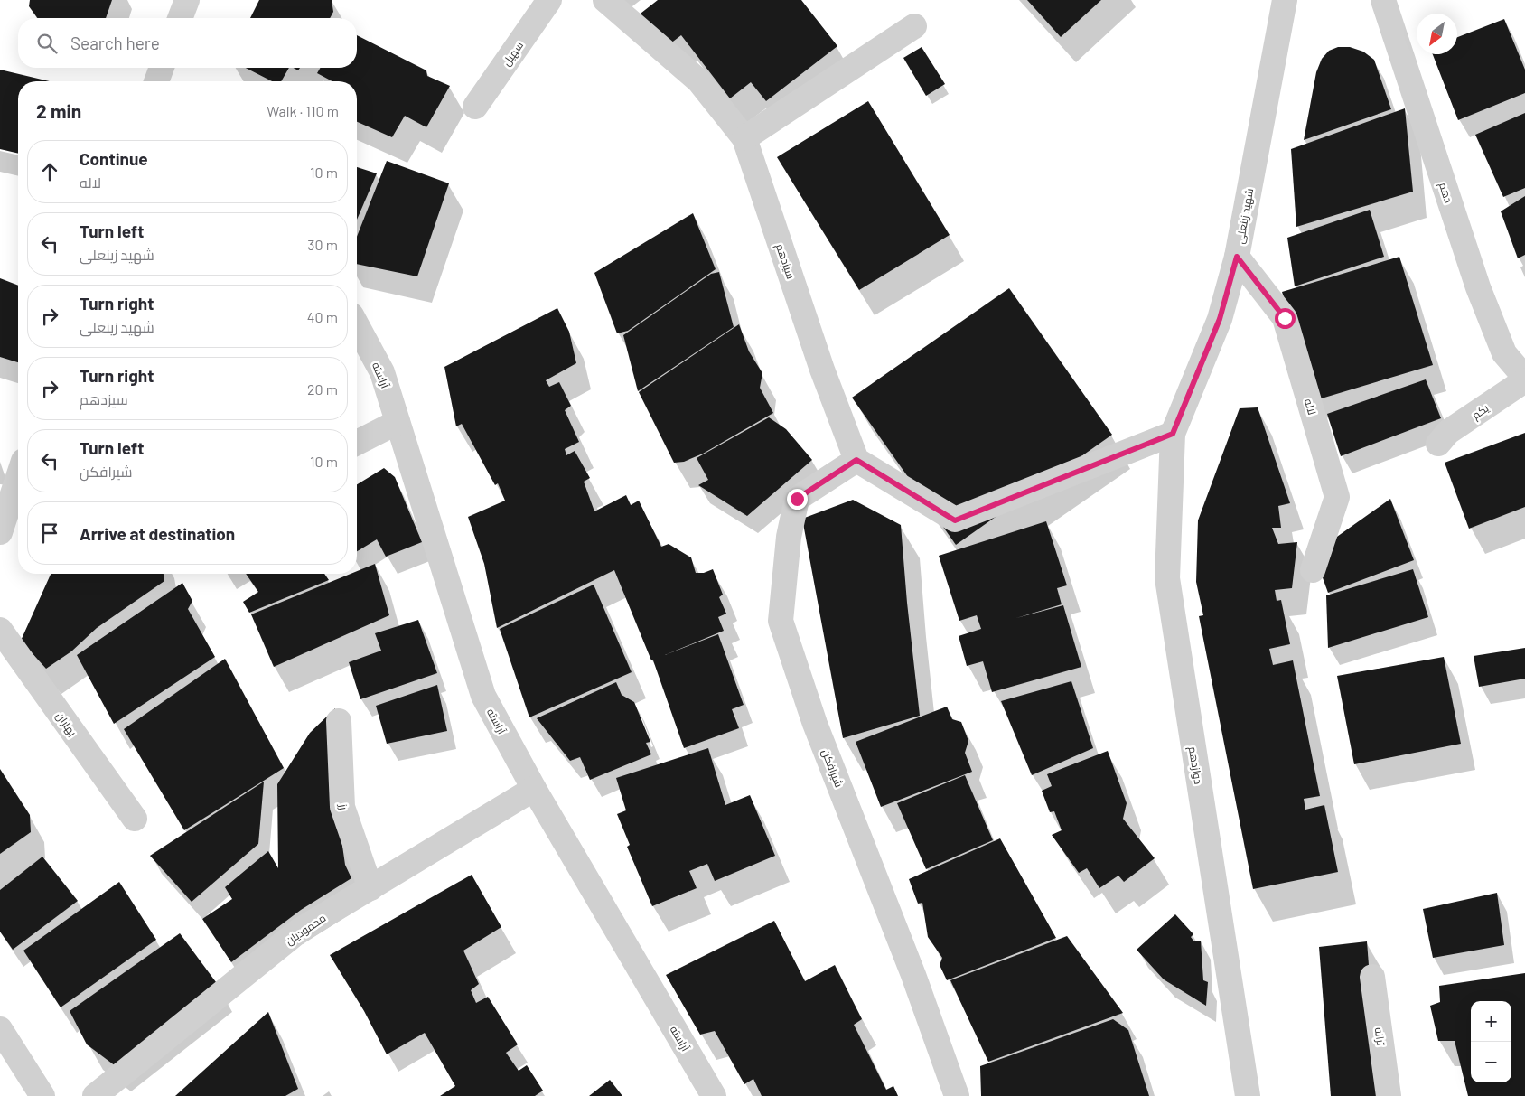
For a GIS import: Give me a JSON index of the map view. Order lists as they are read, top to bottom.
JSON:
{
  "streets": {
    "street": [
      "سهیل",
      "دهم",
      "شهید زینعلی",
      "سیزدهم",
      "آراسته",
      "لاله",
      "یکم",
      "بهاران",
      "دوازدهم",
      "شیرافکن",
      "رز",
      "محمودیان",
      "ترانه"
    ]
  },
  "crossings": [
    ["دهم", "یکم"],
    ["شهید زینعلی", "لاله"],
    ["شهید زینعلی", "دوازدهم"],
    ["سیزدهم", "شیرافکن"],
    ["آراسته", "محمودیان"],
    ["رز", "محمودیان"]
  ],
  "north": "bottom left",
  "page": {
    "search": "Search here",
    "heading": ["2 min", "Walk · 110 m"],
    "list": [
      ["Continue", "لاله", "10 m"],
      ["Turn left", "شهید زینعلی", "30 m"],
      ["Turn right", "شهید زینعلی", "40 m"],
      ["Turn right", "سیزدهم", "20 m"],
      ["Turn left", "شیرافکن", "10 m"],
      "Arrive at destination"
    ],
    "map_buttons": ["+", "−"]
  }
}
